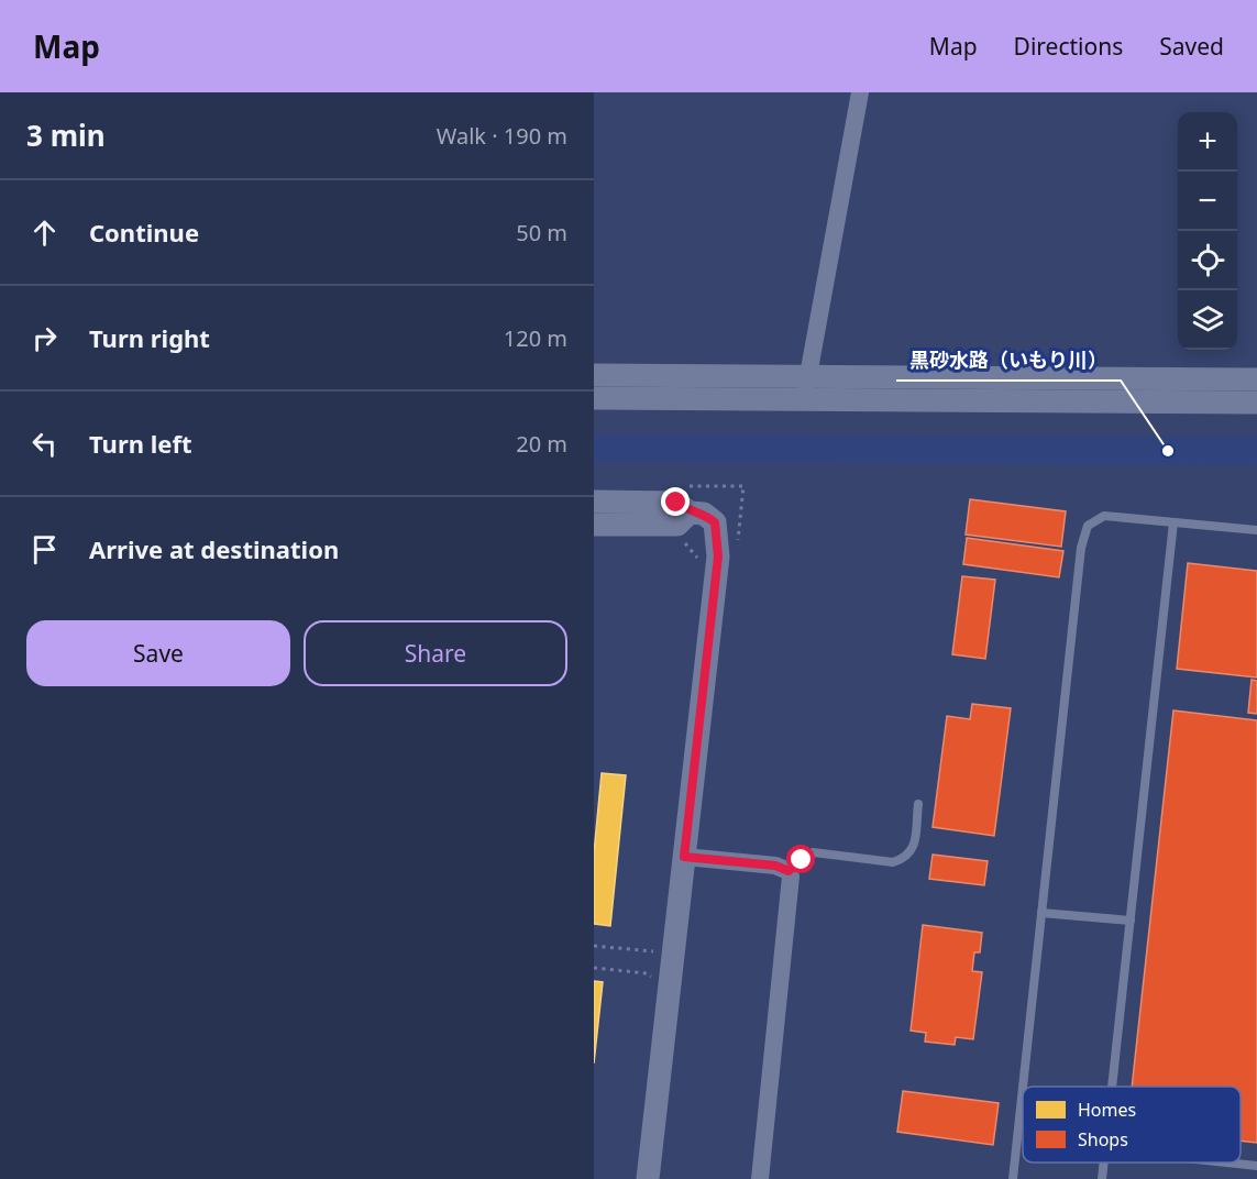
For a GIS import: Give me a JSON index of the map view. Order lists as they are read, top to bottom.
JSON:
{
  "places": ["黒砂水路（いもり川）"],
  "legend": ["Homes", "Shops"],
  "page": {
    "header": "Map",
    "nav": ["Map", "Directions", "Saved"],
    "heading": ["3 min", "Walk · 190 m"],
    "map_buttons": ["+", "−"],
    "list": [
      ["Continue", "50 m"],
      ["Turn right", "120 m"],
      ["Turn left", "20 m"],
      "Arrive at destination"
    ],
    "buttons": ["Save", "Share"]
  }
}
